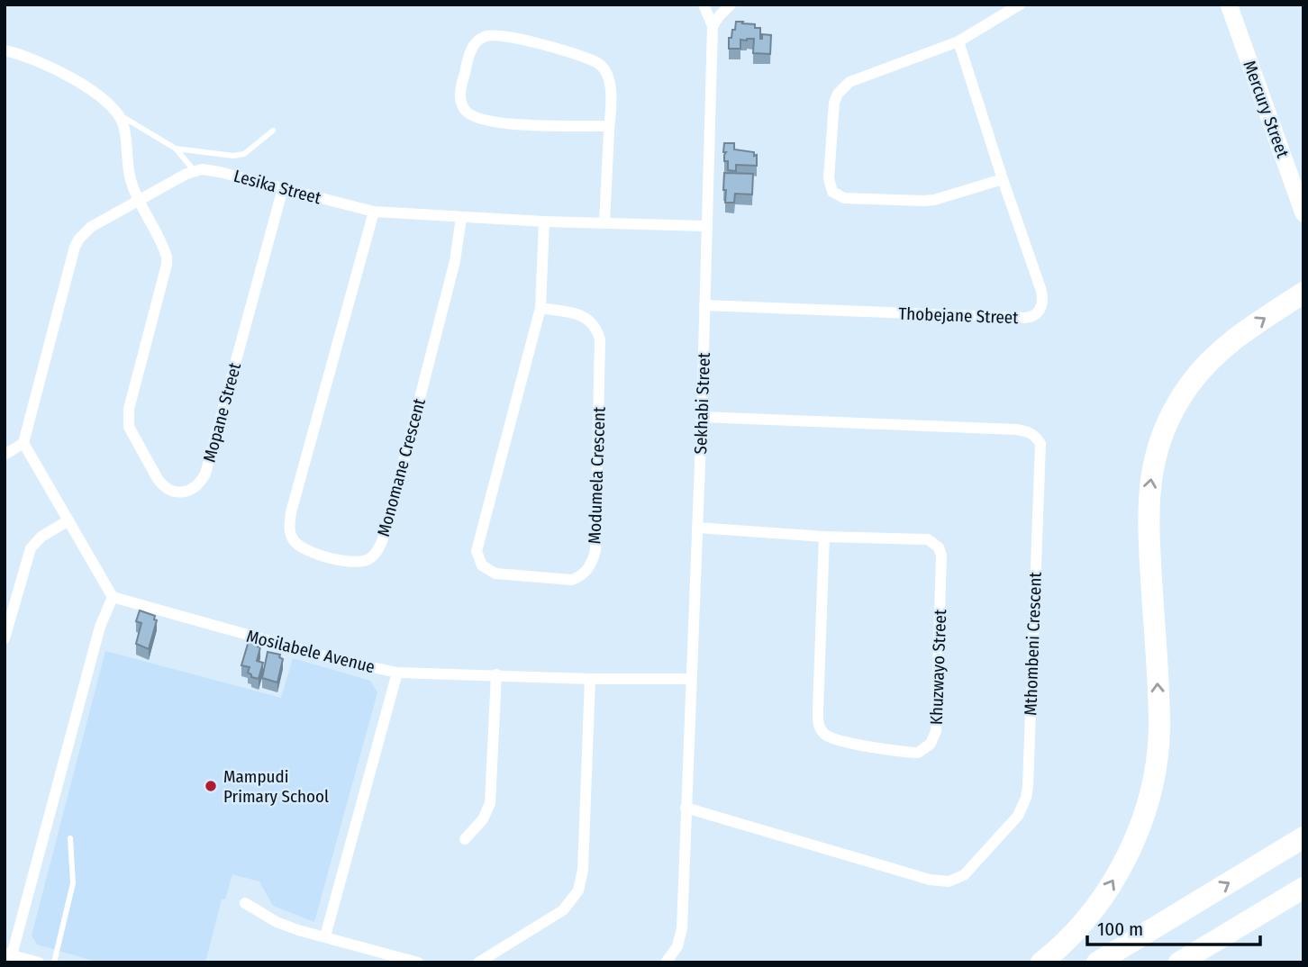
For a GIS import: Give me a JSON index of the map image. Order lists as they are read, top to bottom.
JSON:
{
  "streets": {
    "main road": ["Mercury Street"],
    "street": [
      "Lesika Street",
      "Thobejane Street",
      "Sekhabi Street",
      "Mopane Street",
      "Monomane Crescent",
      "Modumela Crescent",
      "Mthombeni Crescent",
      "Mosilabele Avenue",
      "Khuzwayo Street"
    ]
  },
  "crossings": [
    ["Lesika Street", "Sekhabi Street"],
    ["Lesika Street", "Mopane Street"],
    ["Lesika Street", "Monomane Crescent"],
    ["Lesika Street", "Modumela Crescent"],
    ["Thobejane Street", "Sekhabi Street"],
    ["Sekhabi Street", "Mthombeni Crescent"],
    ["Sekhabi Street", "Mosilabele Avenue"],
    ["Sekhabi Street", "Khuzwayo Street"]
  ],
  "places": ["Mampudi Primary School"],
  "scale_bar": "100 m"
}
